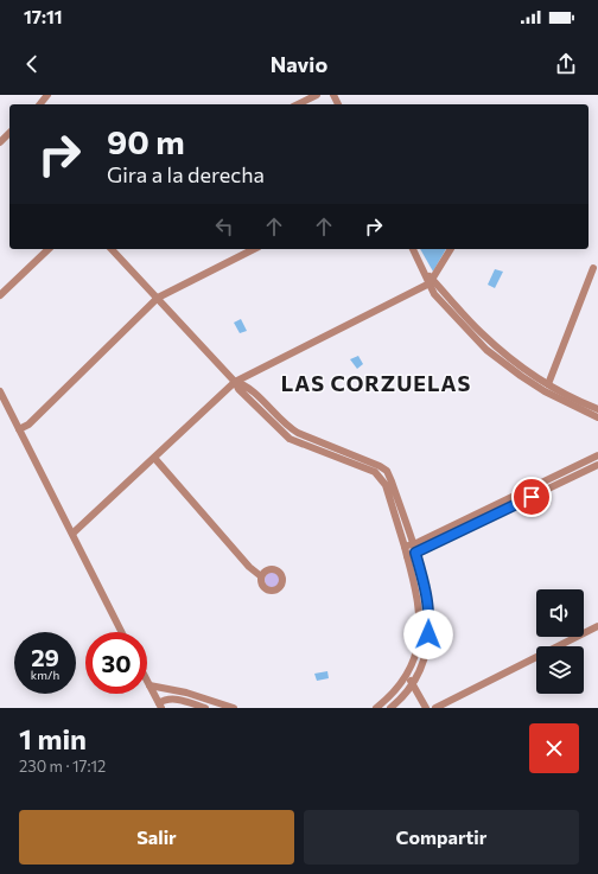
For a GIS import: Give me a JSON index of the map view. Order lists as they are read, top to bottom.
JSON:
{
  "districts": ["LAS CORZUELAS"],
  "page": {
    "status": "17:11",
    "header": "Navio",
    "turn": ["90 m", "Gira a la derecha"],
    "speed": "29 km/h",
    "limit": "30",
    "heading": ["1 min", "230 m · 17:12"],
    "buttons": ["Salir", "Compartir"]
  }
}
